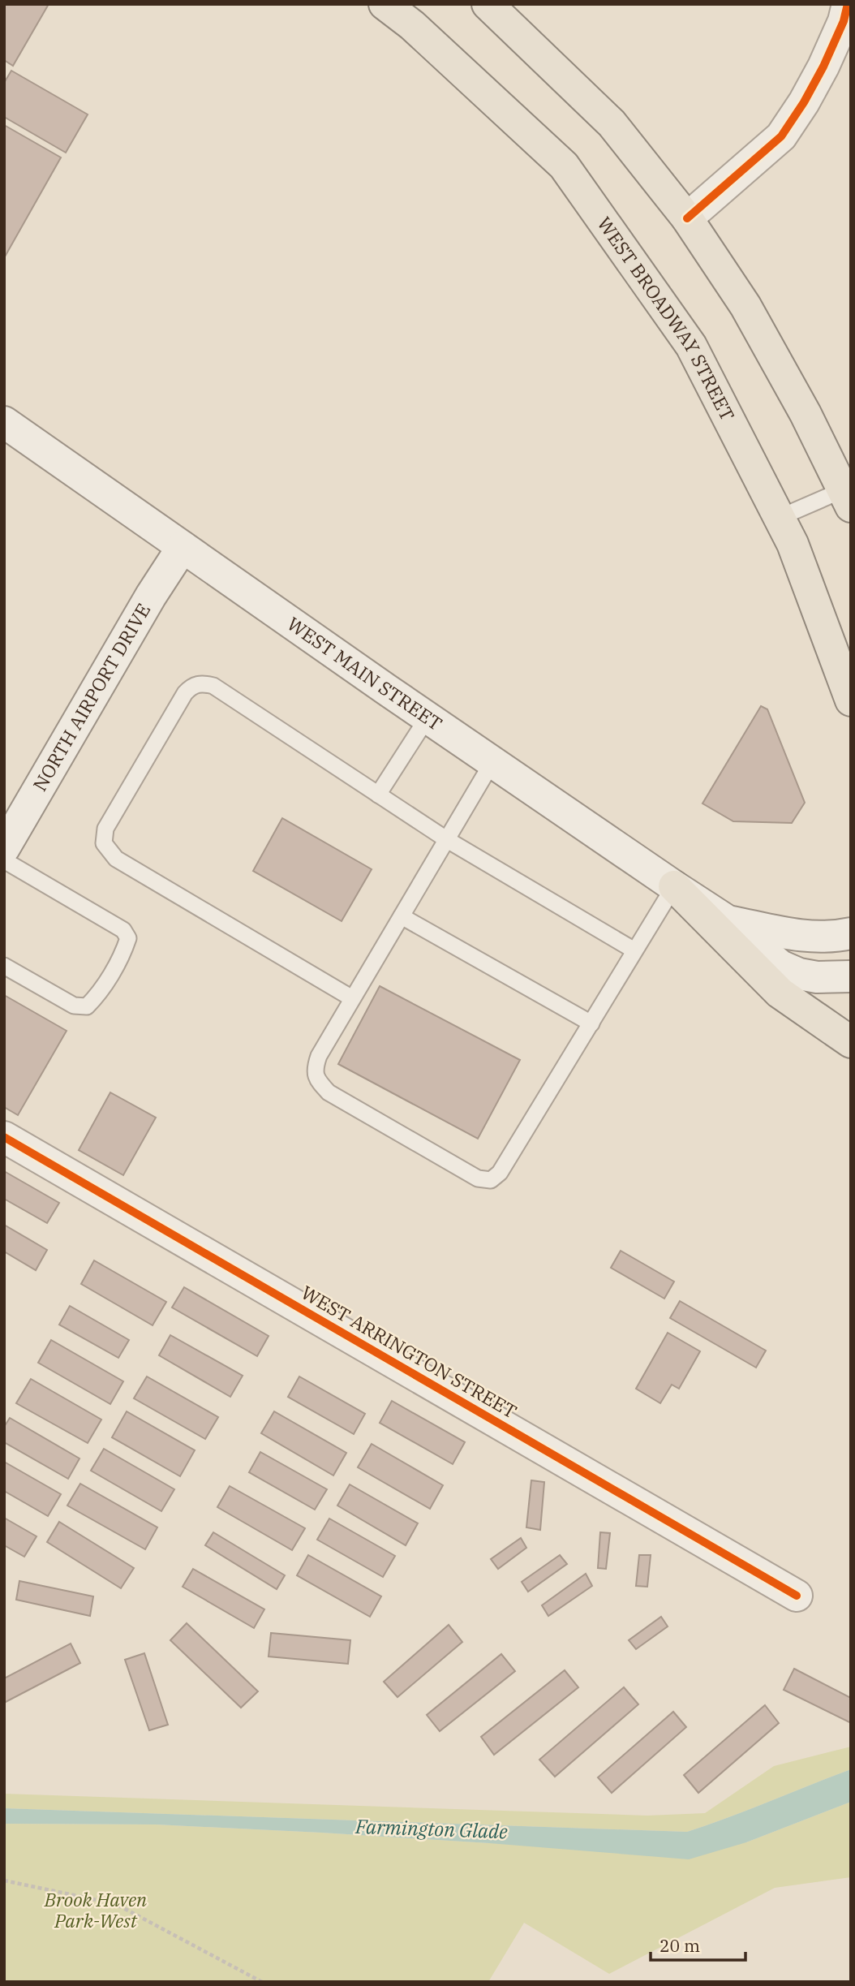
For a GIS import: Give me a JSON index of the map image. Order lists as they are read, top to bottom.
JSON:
{
  "streets": {
    "main road": [
      "WEST BROADWAY STREET",
      "WEST MAIN STREET",
      "NORTH AIRPORT DRIVE",
      "WEST ARRINGTON STREET"
    ]
  },
  "crossings": [
    ["WEST MAIN STREET", "NORTH AIRPORT DRIVE"]
  ],
  "water": ["Farmington Glade"],
  "parks": ["Brook Haven Park-West"],
  "scale_bar": "20 m"
}
